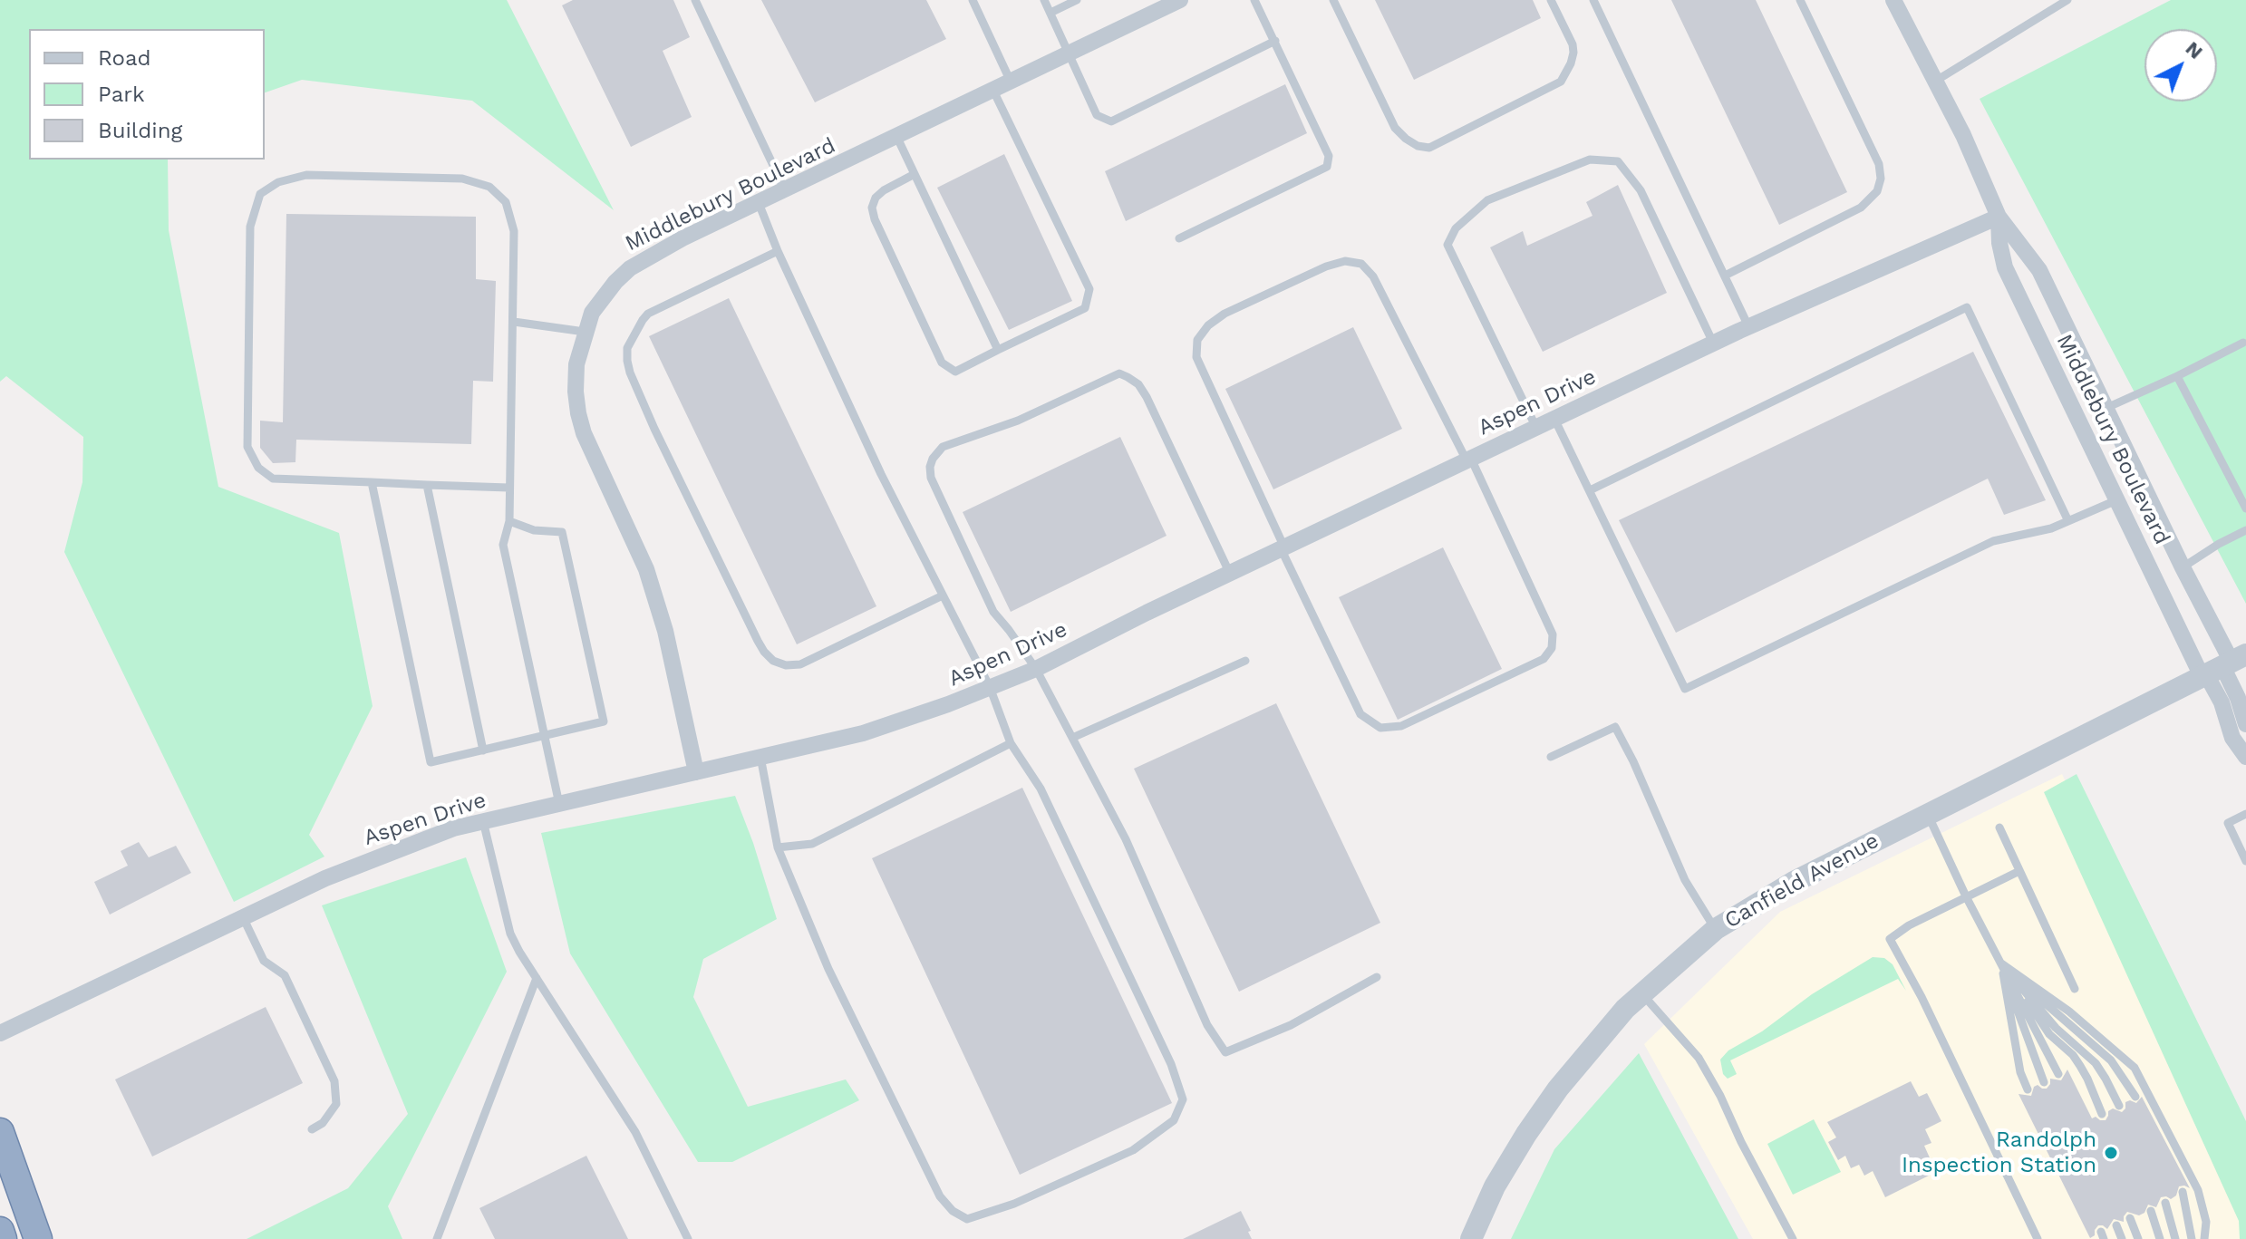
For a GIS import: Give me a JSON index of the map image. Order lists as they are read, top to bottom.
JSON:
{
  "streets": {
    "street": ["Middlebury Boulevard", "Aspen Drive", "Canfield Avenue"]
  },
  "crossings": [
    ["Middlebury Boulevard", "Aspen Drive"],
    ["Middlebury Boulevard", "Canfield Avenue"]
  ],
  "places": ["Randolph Inspection Station"],
  "legend": ["Road", "Park", "Building"],
  "north": "top right"
}
